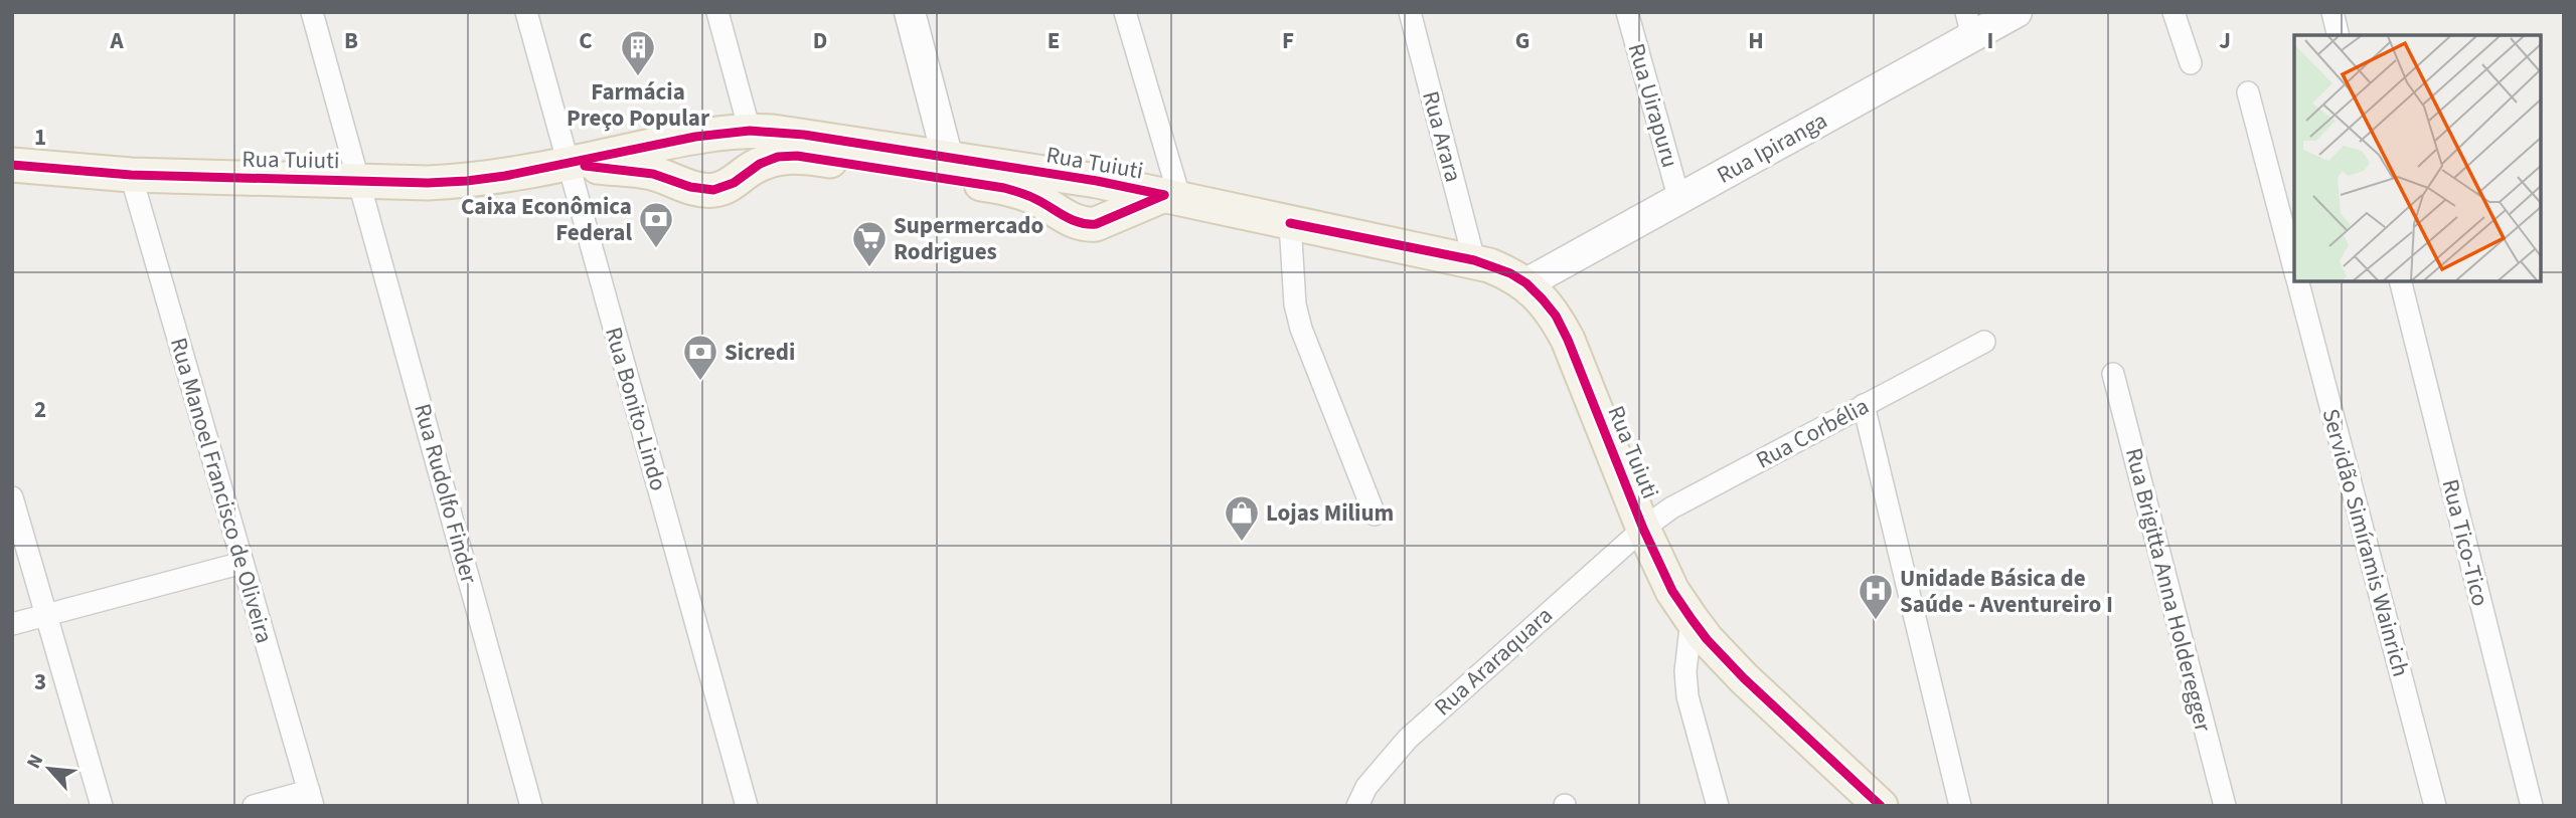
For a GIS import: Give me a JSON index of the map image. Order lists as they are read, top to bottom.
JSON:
{
  "streets": {
    "main road": ["Rua Tuiuti"],
    "street": [
      "Rua Uirapuru",
      "Rua Arara",
      "Rua Ipiranga",
      "Rua Bonito-Lindo",
      "Rua Corbélia",
      "Rua Manoel Francisco de Oliveira",
      "Rua Rudolfo Finder",
      "Servidão Simíramis Wainrich",
      "Rua Tico-Tico",
      "Rua Brigitta Anna Holderegger",
      "Rua Araraquara"
    ]
  },
  "crossings": [
    ["Rua Uirapuru", "Rua Ipiranga"],
    ["Rua Arara", "Rua Tuiuti"],
    ["Rua Ipiranga", "Rua Tuiuti"],
    ["Rua Tuiuti", "Rua Bonito-Lindo"],
    ["Rua Tuiuti", "Rua Corbélia"],
    ["Rua Tuiuti", "Rua Manoel Francisco de Oliveira"],
    ["Rua Tuiuti", "Rua Rudolfo Finder"],
    ["Rua Tuiuti", "Rua Araraquara"],
    ["Rua Corbélia", "Rua Araraquara"]
  ],
  "places": {
    "building": ["Farmácia Preço Popular"],
    "bank": ["Caixa Econômica Federal", "Sicredi"],
    "supermarket": ["Supermercado Rodrigues"],
    "shop": ["Lojas Milium"],
    "hospital": ["Unidade Básica de Saúde - Aventureiro I"]
  },
  "north": "top left",
  "grid": {
    "columns": [
      "A",
      "B",
      "C",
      "D",
      "E",
      "F",
      "G",
      "H",
      "I",
      "J"
    ],
    "rows": ["1", "2", "3"]
  }
}
